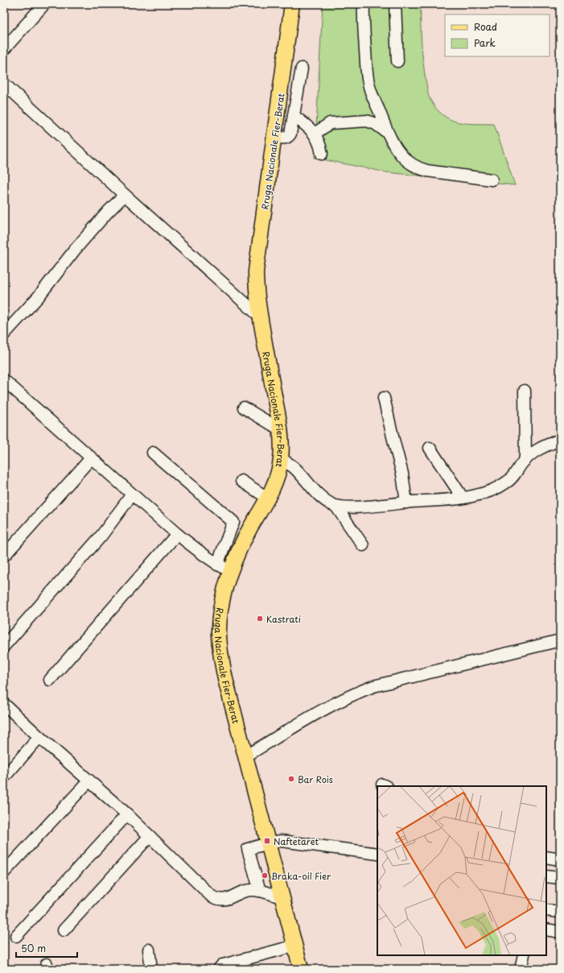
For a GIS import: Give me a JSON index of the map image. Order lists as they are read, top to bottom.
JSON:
{
  "streets": {
    "main road": ["Rruga Nacionale Fier-Berat"]
  },
  "places": {
    "other": ["Kastrati", "Bar Rois", "Braka-oil Fier"],
    "transit": ["Naftëtarët"]
  },
  "legend": ["Road", "Park"],
  "scale_bar": "50 m"
}
